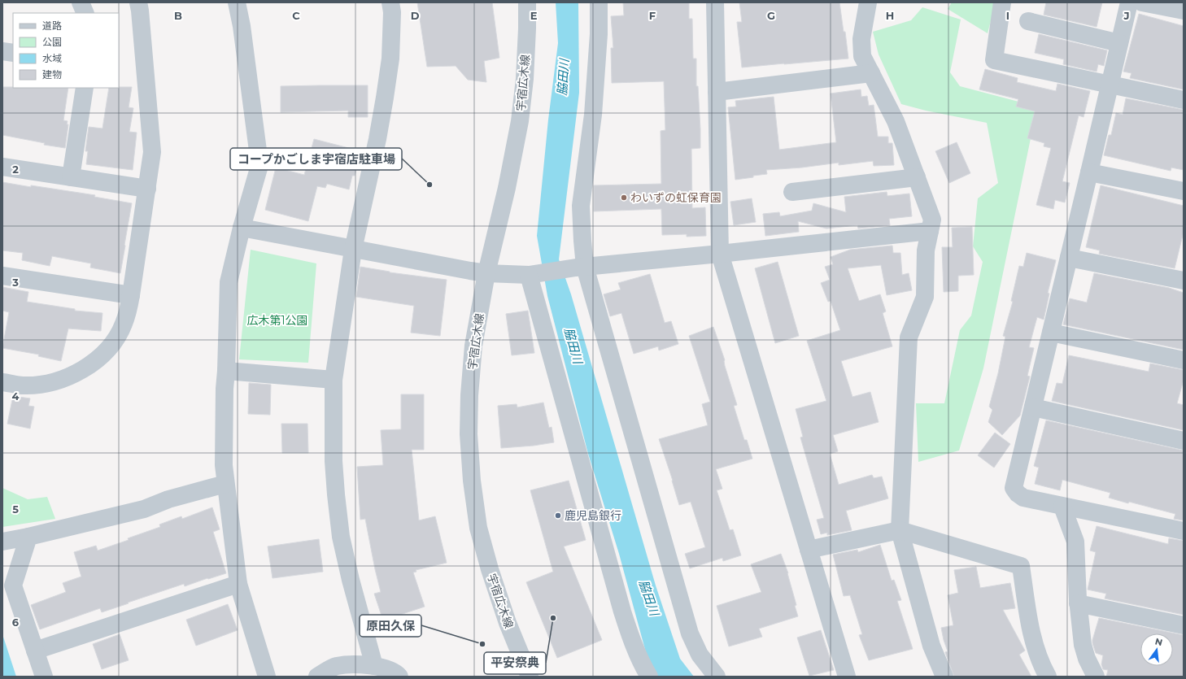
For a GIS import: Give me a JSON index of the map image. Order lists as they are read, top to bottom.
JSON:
{
  "streets": {
    "street": ["宇宿広木線"]
  },
  "water": ["脇田川"],
  "parks": ["広木第1公園"],
  "places": [
    "コープかごしま宇宿店駐車場",
    "わいずの虹保育園",
    "鹿児島銀行",
    "平安祭典",
    "原田久保"
  ],
  "legend": [
    "道路",
    "公園",
    "水域",
    "建物"
  ],
  "north": "top",
  "grid": {
    "columns": [
      "B",
      "C",
      "D",
      "E",
      "F",
      "G",
      "H",
      "I",
      "J"
    ],
    "rows": [
      "2",
      "3",
      "4",
      "5",
      "6"
    ]
  }
}
